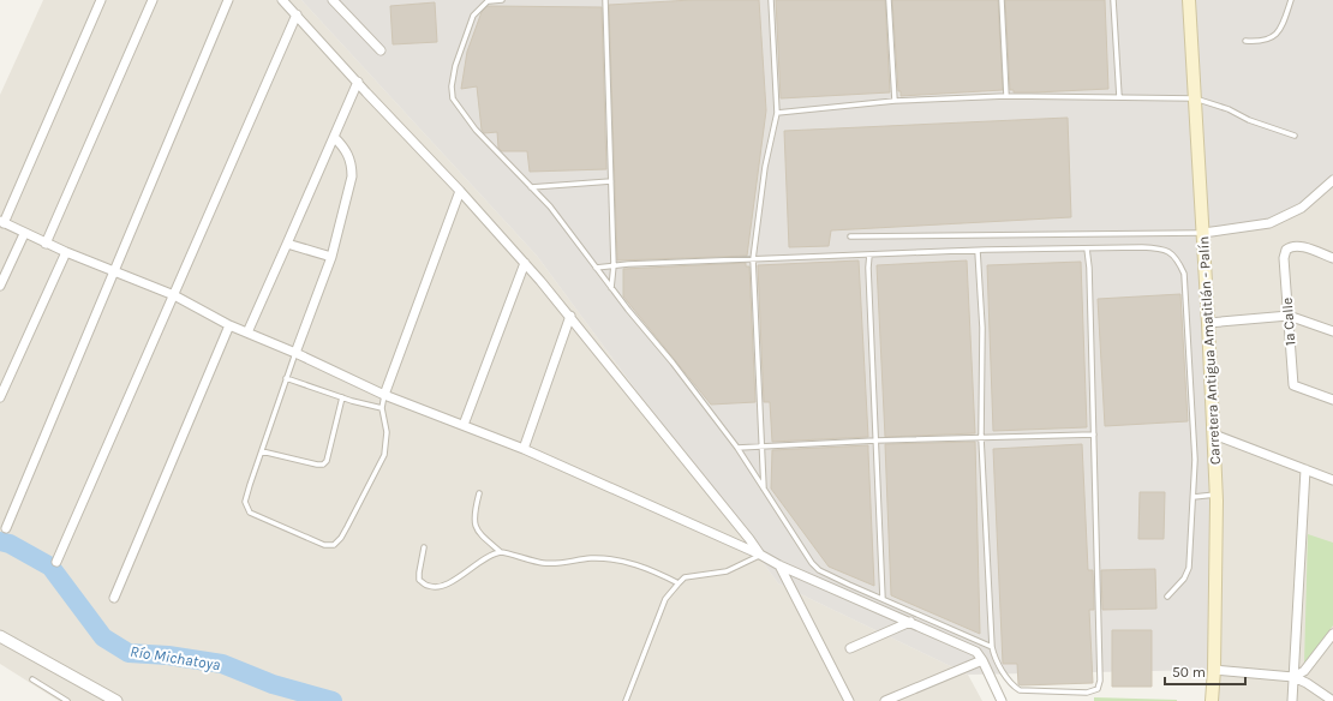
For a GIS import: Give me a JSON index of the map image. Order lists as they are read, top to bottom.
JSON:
{
  "streets": {
    "main road": ["Carretera Antigua Amatitlán - Palín"],
    "street": ["1a Calle"]
  },
  "water": ["Río Michatoya"],
  "scale_bar": "50 m"
}
